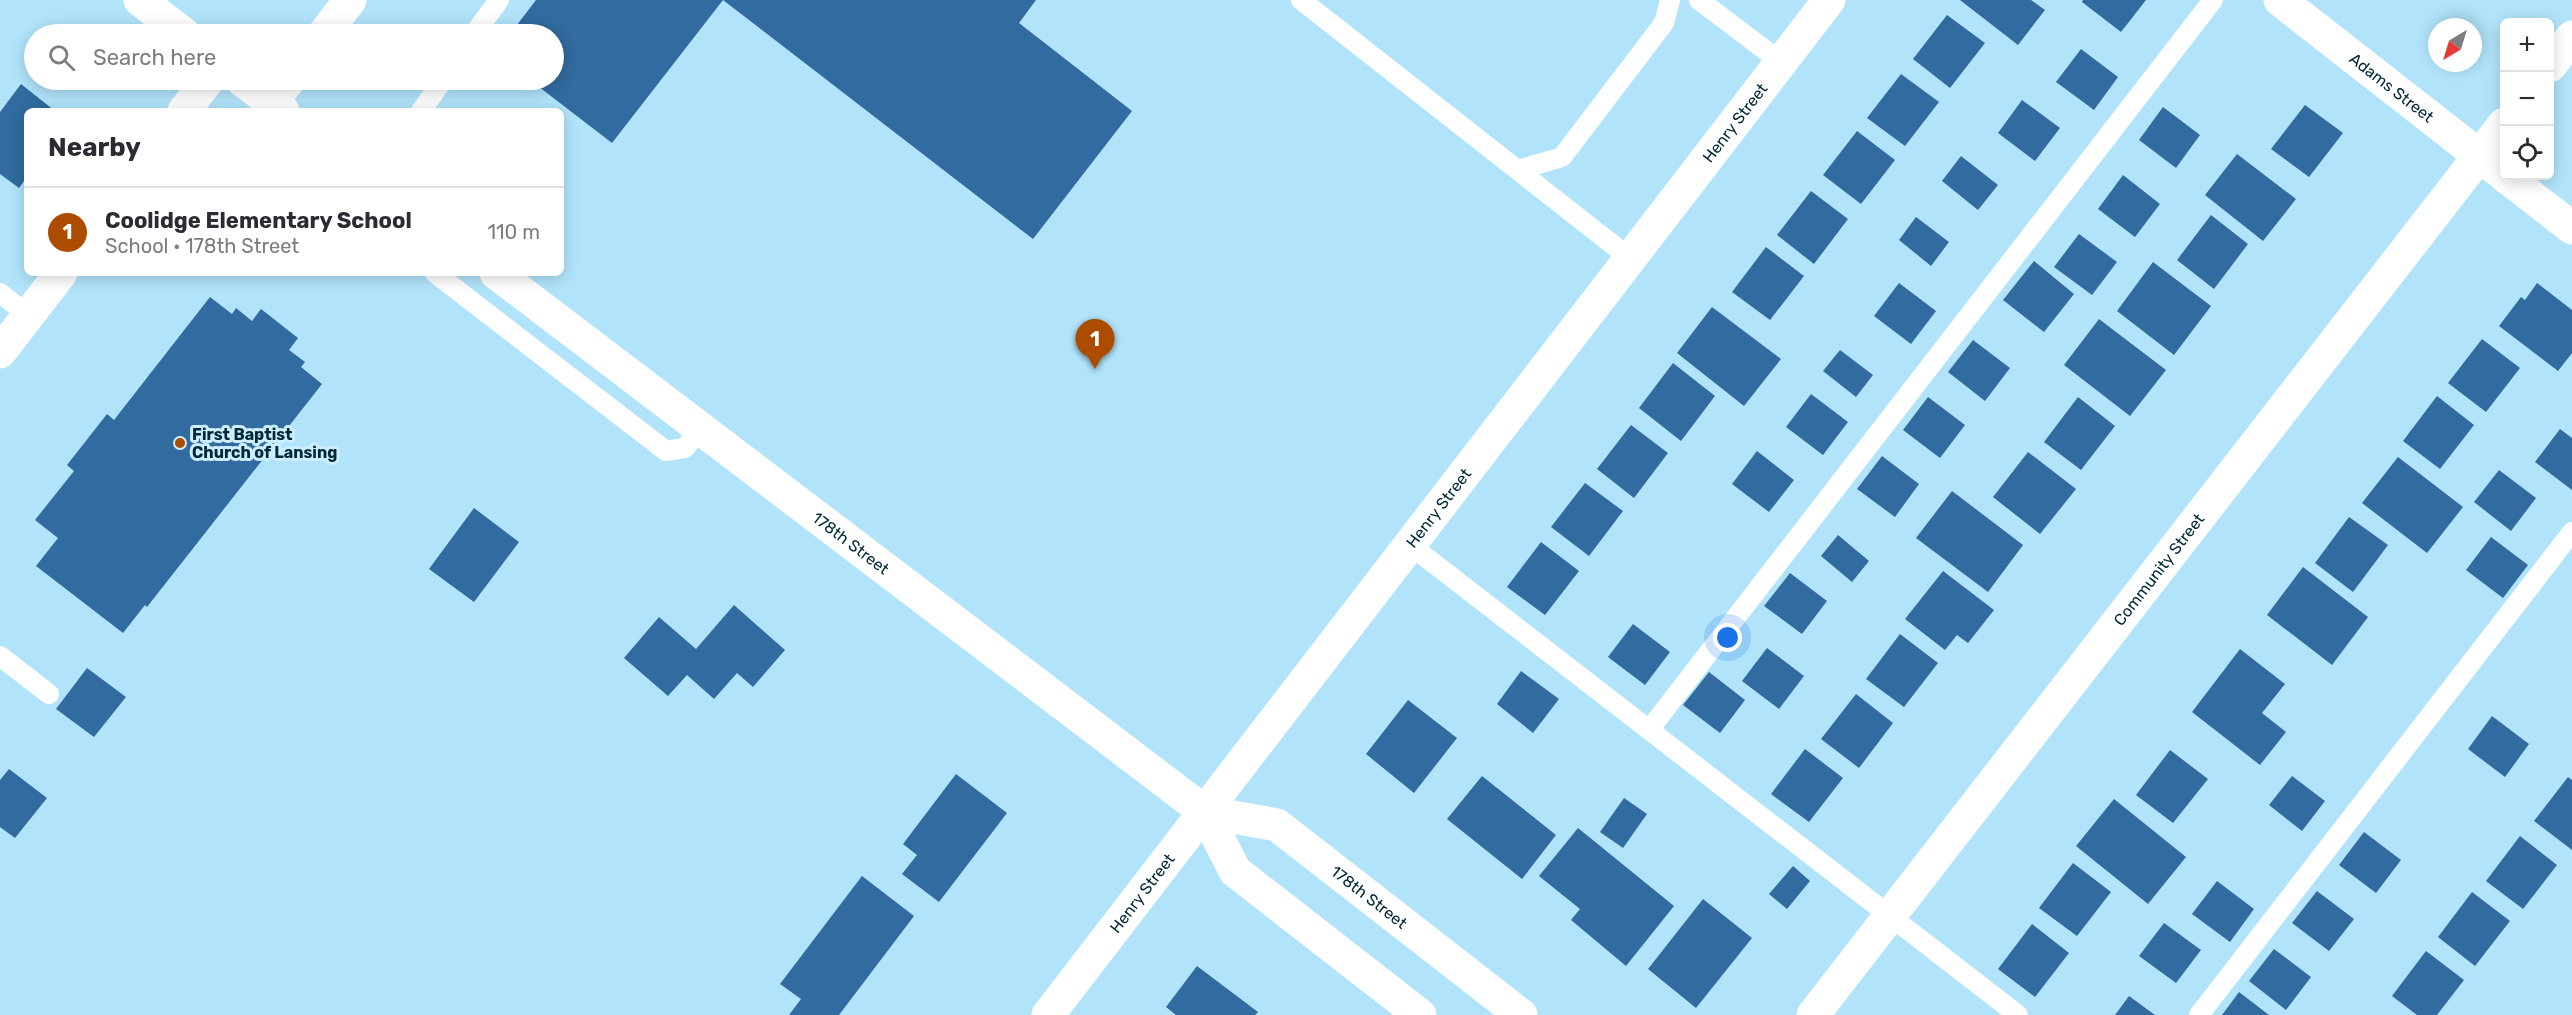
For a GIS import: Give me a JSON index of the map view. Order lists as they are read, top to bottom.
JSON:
{
  "streets": {
    "street": [
      "Adams Street",
      "Henry Street",
      "178th Street",
      "Community Street"
    ]
  },
  "crossings": [
    ["Adams Street", "Community Street"],
    ["Henry Street", "178th Street"]
  ],
  "places": ["First Baptist Church of Lansing"],
  "north": "bottom left",
  "page": {
    "map_buttons": ["+", "−"],
    "search": "Search here",
    "heading": "Nearby",
    "list": [
      {
        "mark": "1",
        "name": "Coolidge Elementary School",
        "note": "School · 178th Street",
        "value": "110 m"
      }
    ],
    "pins": "1"
  }
}
